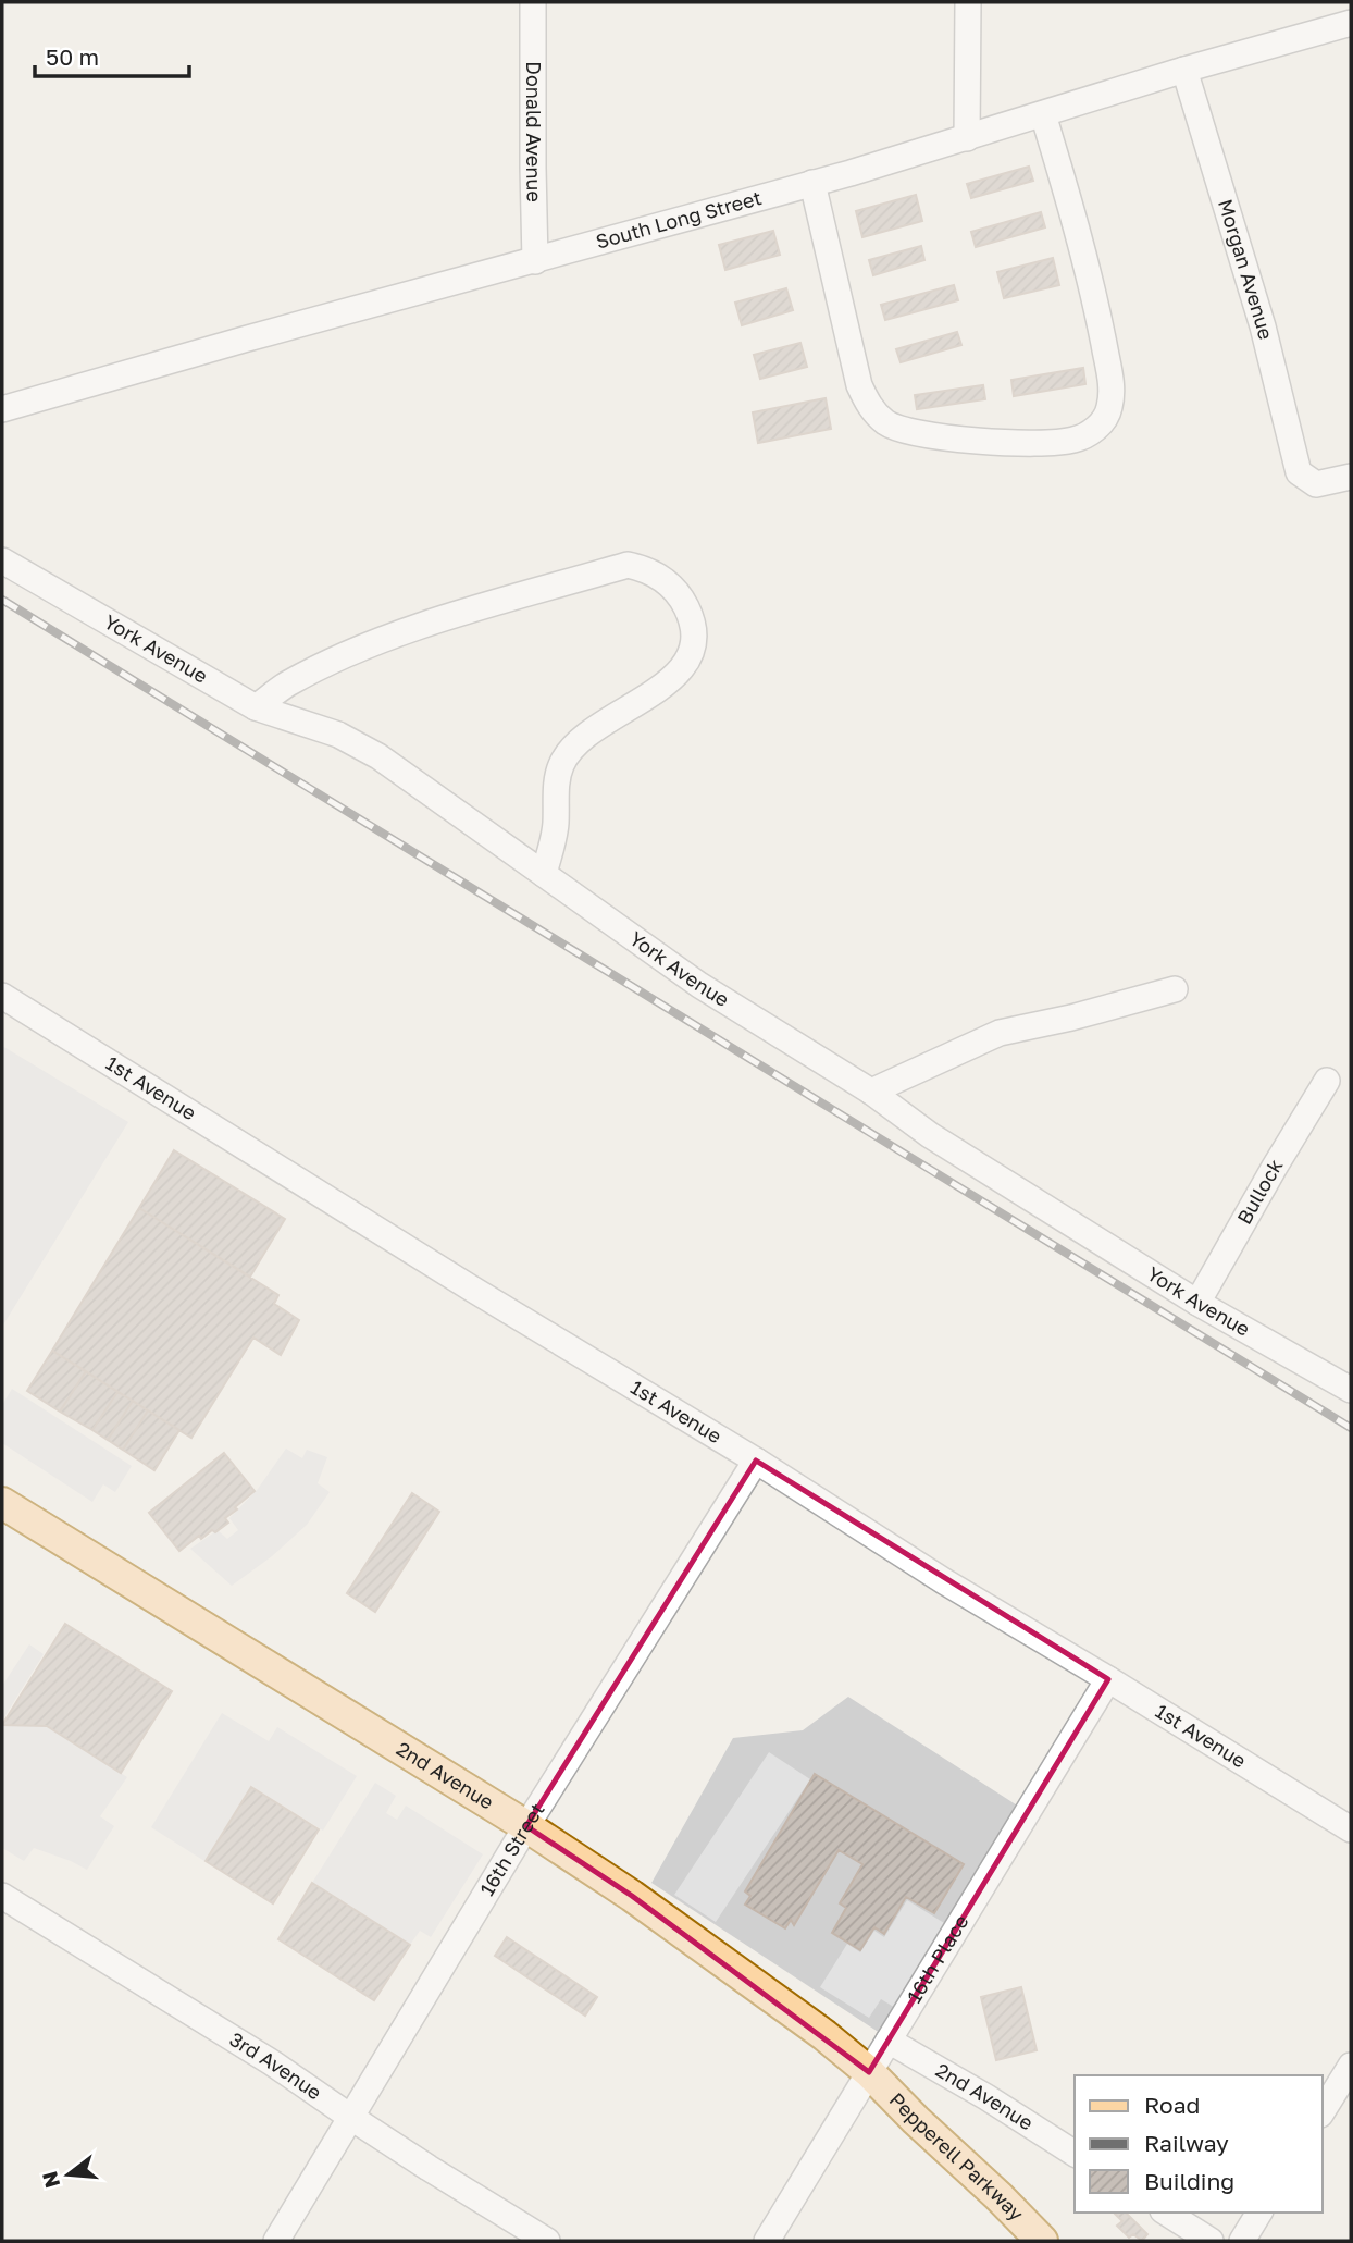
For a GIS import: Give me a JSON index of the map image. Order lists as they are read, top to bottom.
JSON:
{
  "streets": {
    "main road": ["2nd Avenue", "Pepperell Parkway"],
    "street": [
      "Donald Avenue",
      "South Long Street",
      "Morgan Avenue",
      "York Avenue",
      "1st Avenue",
      "Bullock",
      "16th Street",
      "16th Place",
      "3rd Avenue"
    ]
  },
  "crossings": [
    ["Donald Avenue", "South Long Street"],
    ["South Long Street", "Morgan Avenue"],
    ["York Avenue", "Bullock"],
    ["1st Avenue", "16th Street"],
    ["1st Avenue", "16th Place"],
    ["2nd Avenue", "16th Street"],
    ["2nd Avenue", "16th Place"],
    ["2nd Avenue", "Pepperell Parkway"],
    ["16th Street", "3rd Avenue"],
    ["16th Place", "Pepperell Parkway"]
  ],
  "legend": ["Road", "Railway", "Building"],
  "scale_bar": "50 m",
  "north": "left"
}
